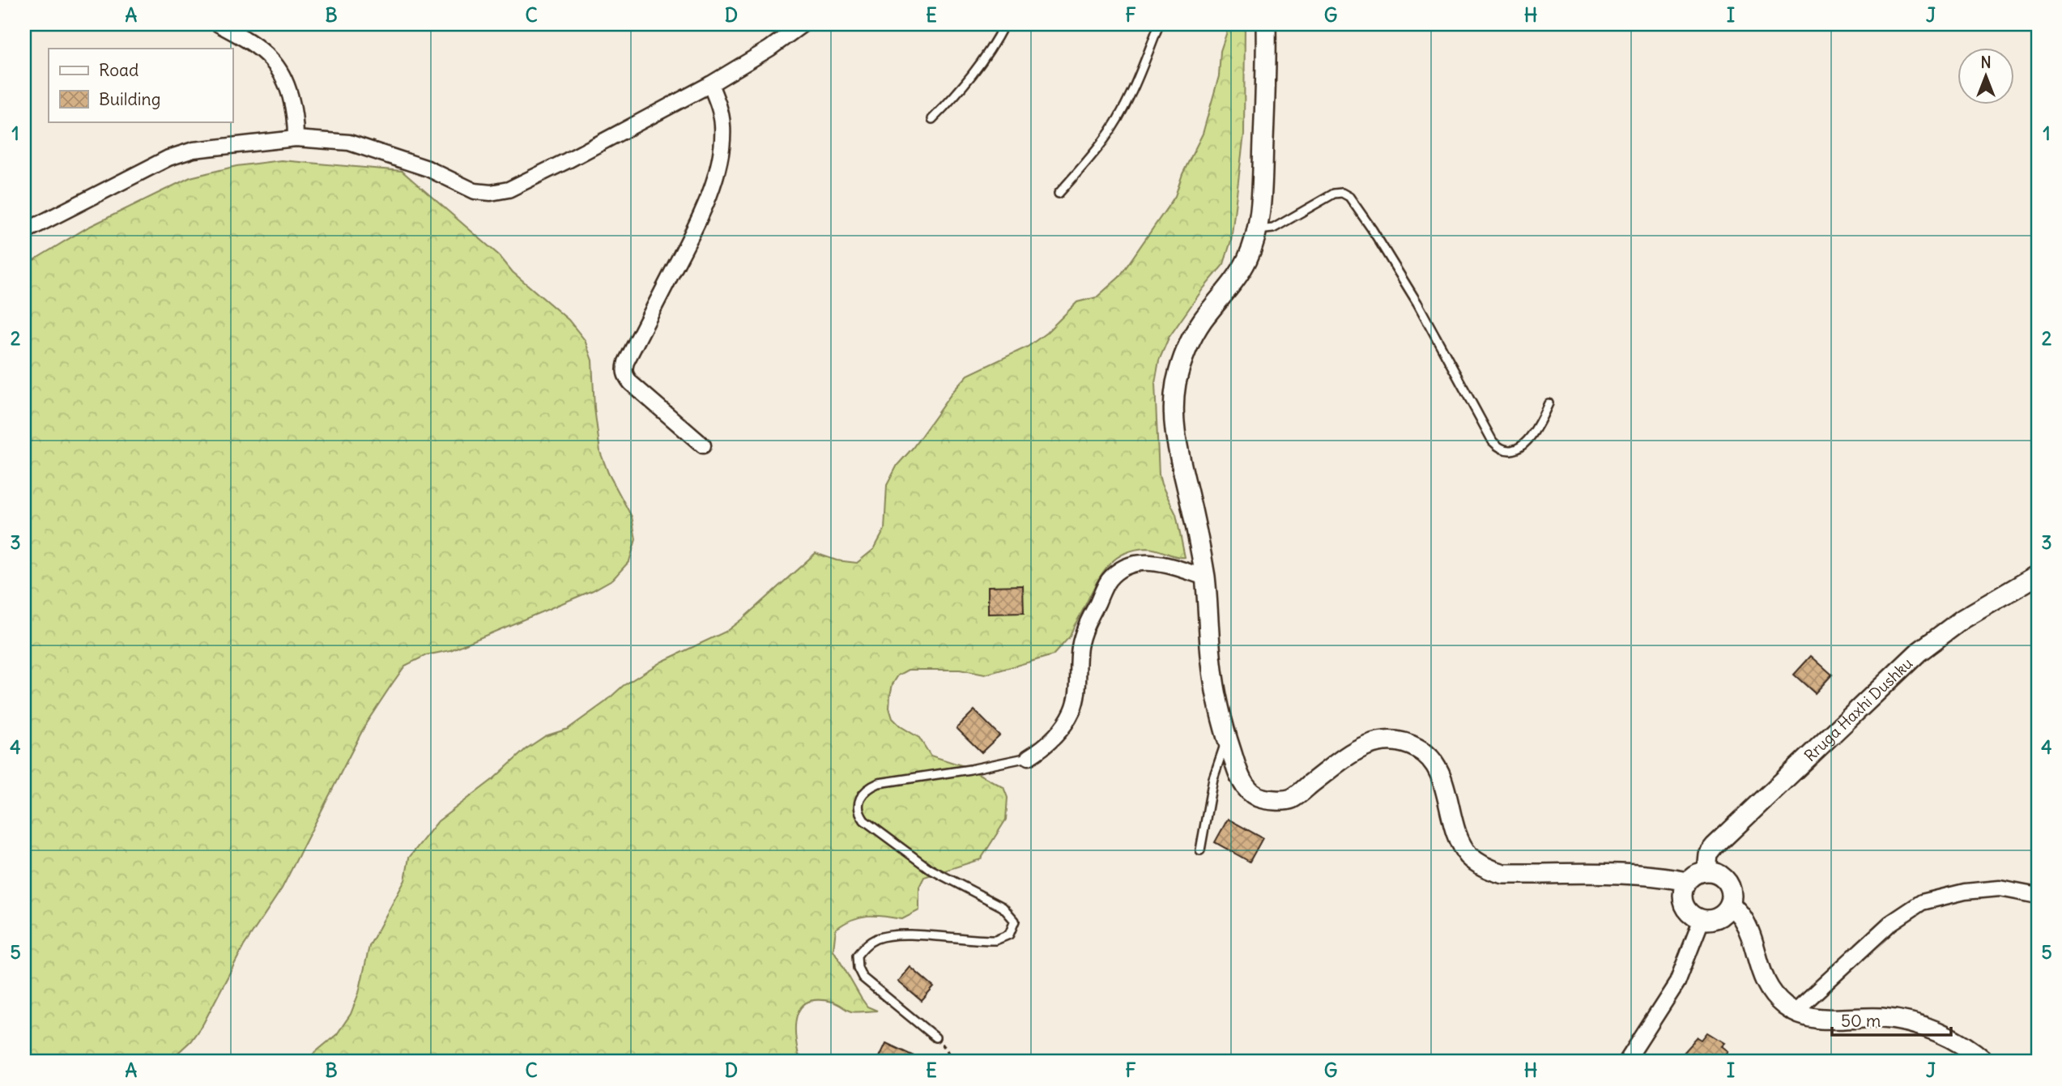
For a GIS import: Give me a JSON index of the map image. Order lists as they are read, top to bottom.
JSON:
{
  "streets": {
    "street": ["Rruga Haxhi Dushku"]
  },
  "legend": ["Road", "Building"],
  "scale_bar": "50 m",
  "north": "top",
  "grid": {
    "columns": [
      "A",
      "B",
      "C",
      "D",
      "E",
      "F",
      "G",
      "H",
      "I",
      "J"
    ],
    "rows": [
      "1",
      "2",
      "3",
      "4",
      "5"
    ]
  }
}
